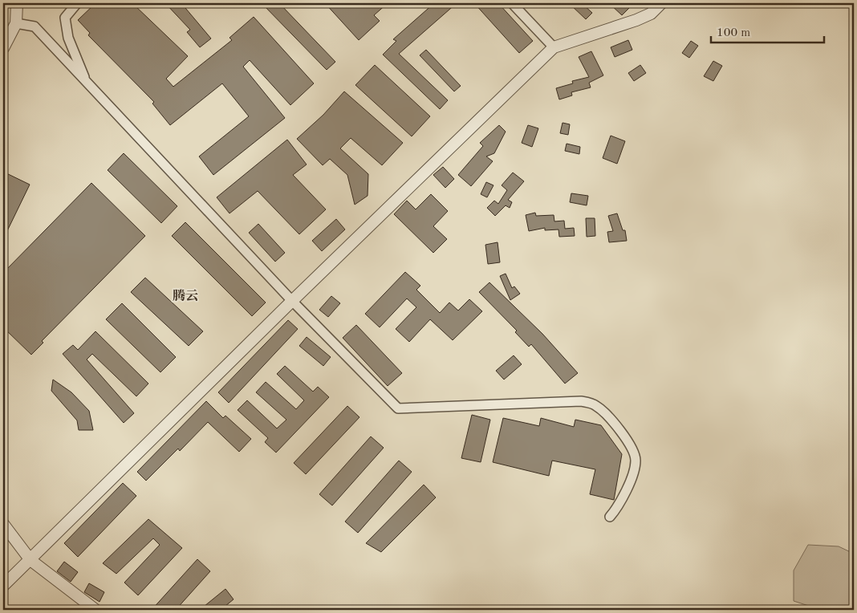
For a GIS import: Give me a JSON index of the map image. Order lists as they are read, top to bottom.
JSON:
{
  "districts": ["腾云"],
  "scale_bar": "100 m"
}
